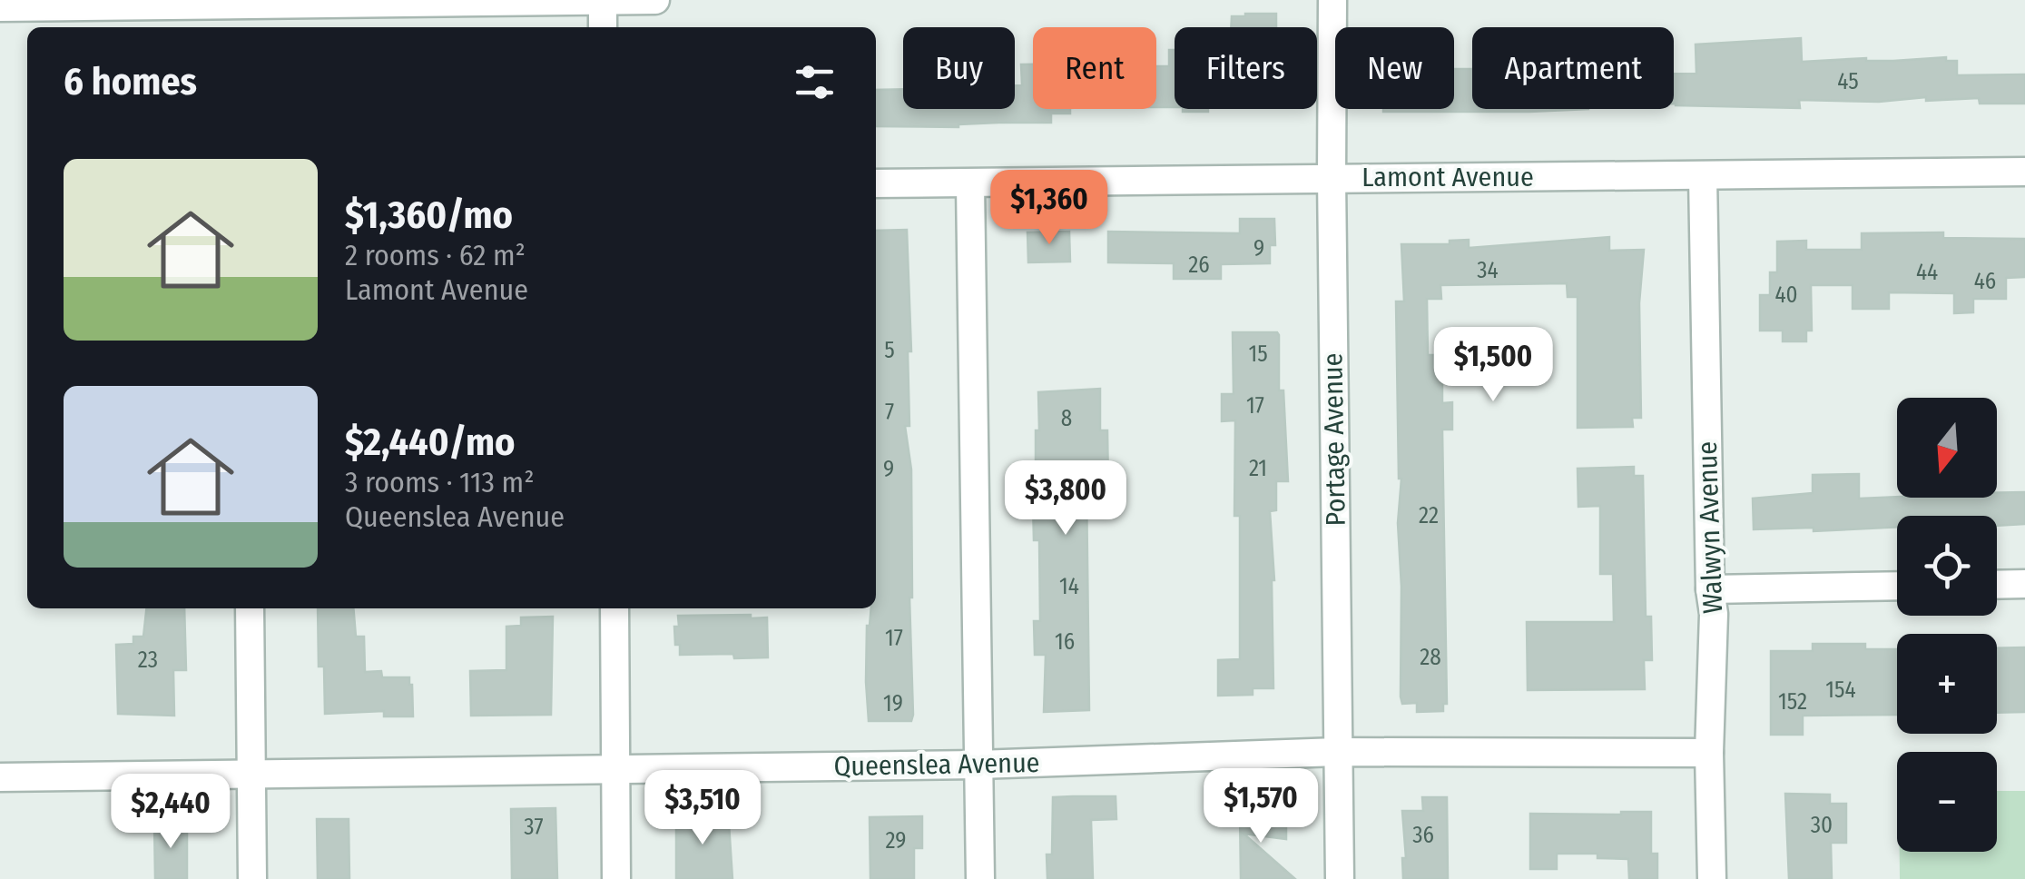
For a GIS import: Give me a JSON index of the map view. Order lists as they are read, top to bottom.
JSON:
{
  "streets": {
    "street": [
      "Lamont Avenue",
      "Portage Avenue",
      "Walwyn Avenue",
      "Queenslea Avenue"
    ]
  },
  "crossings": [
    ["Lamont Avenue", "Portage Avenue"],
    ["Lamont Avenue", "Walwyn Avenue"],
    ["Portage Avenue", "Queenslea Avenue"],
    ["Walwyn Avenue", "Queenslea Avenue"]
  ],
  "house_numbers": [
    "45",
    "9",
    "26",
    "34",
    "44",
    "46",
    "40",
    "5",
    "15",
    "17",
    "7",
    "8",
    "21",
    "9",
    "22",
    "14",
    "17",
    "16",
    "28",
    "23",
    "154",
    "152",
    "19",
    "30",
    "37",
    "36",
    "29"
  ],
  "north": "bottom",
  "page": {
    "chip": [
      "Buy",
      "Rent",
      "Filters",
      "New",
      "Apartment"
    ],
    "heading": "6 homes",
    "list": [
      {
        "name": "$1,360/mo",
        "note": "2 rooms · 62 m² · Lamont Avenue"
      },
      {
        "name": "$2,440/mo",
        "note": "3 rooms · 113 m² · Queenslea Avenue"
      }
    ],
    "price": [
      "$1,360",
      "$1,500",
      "$3,800",
      "$1,570",
      "$3,510",
      "$2,440"
    ],
    "map_buttons": ["+", "−"]
  }
}
